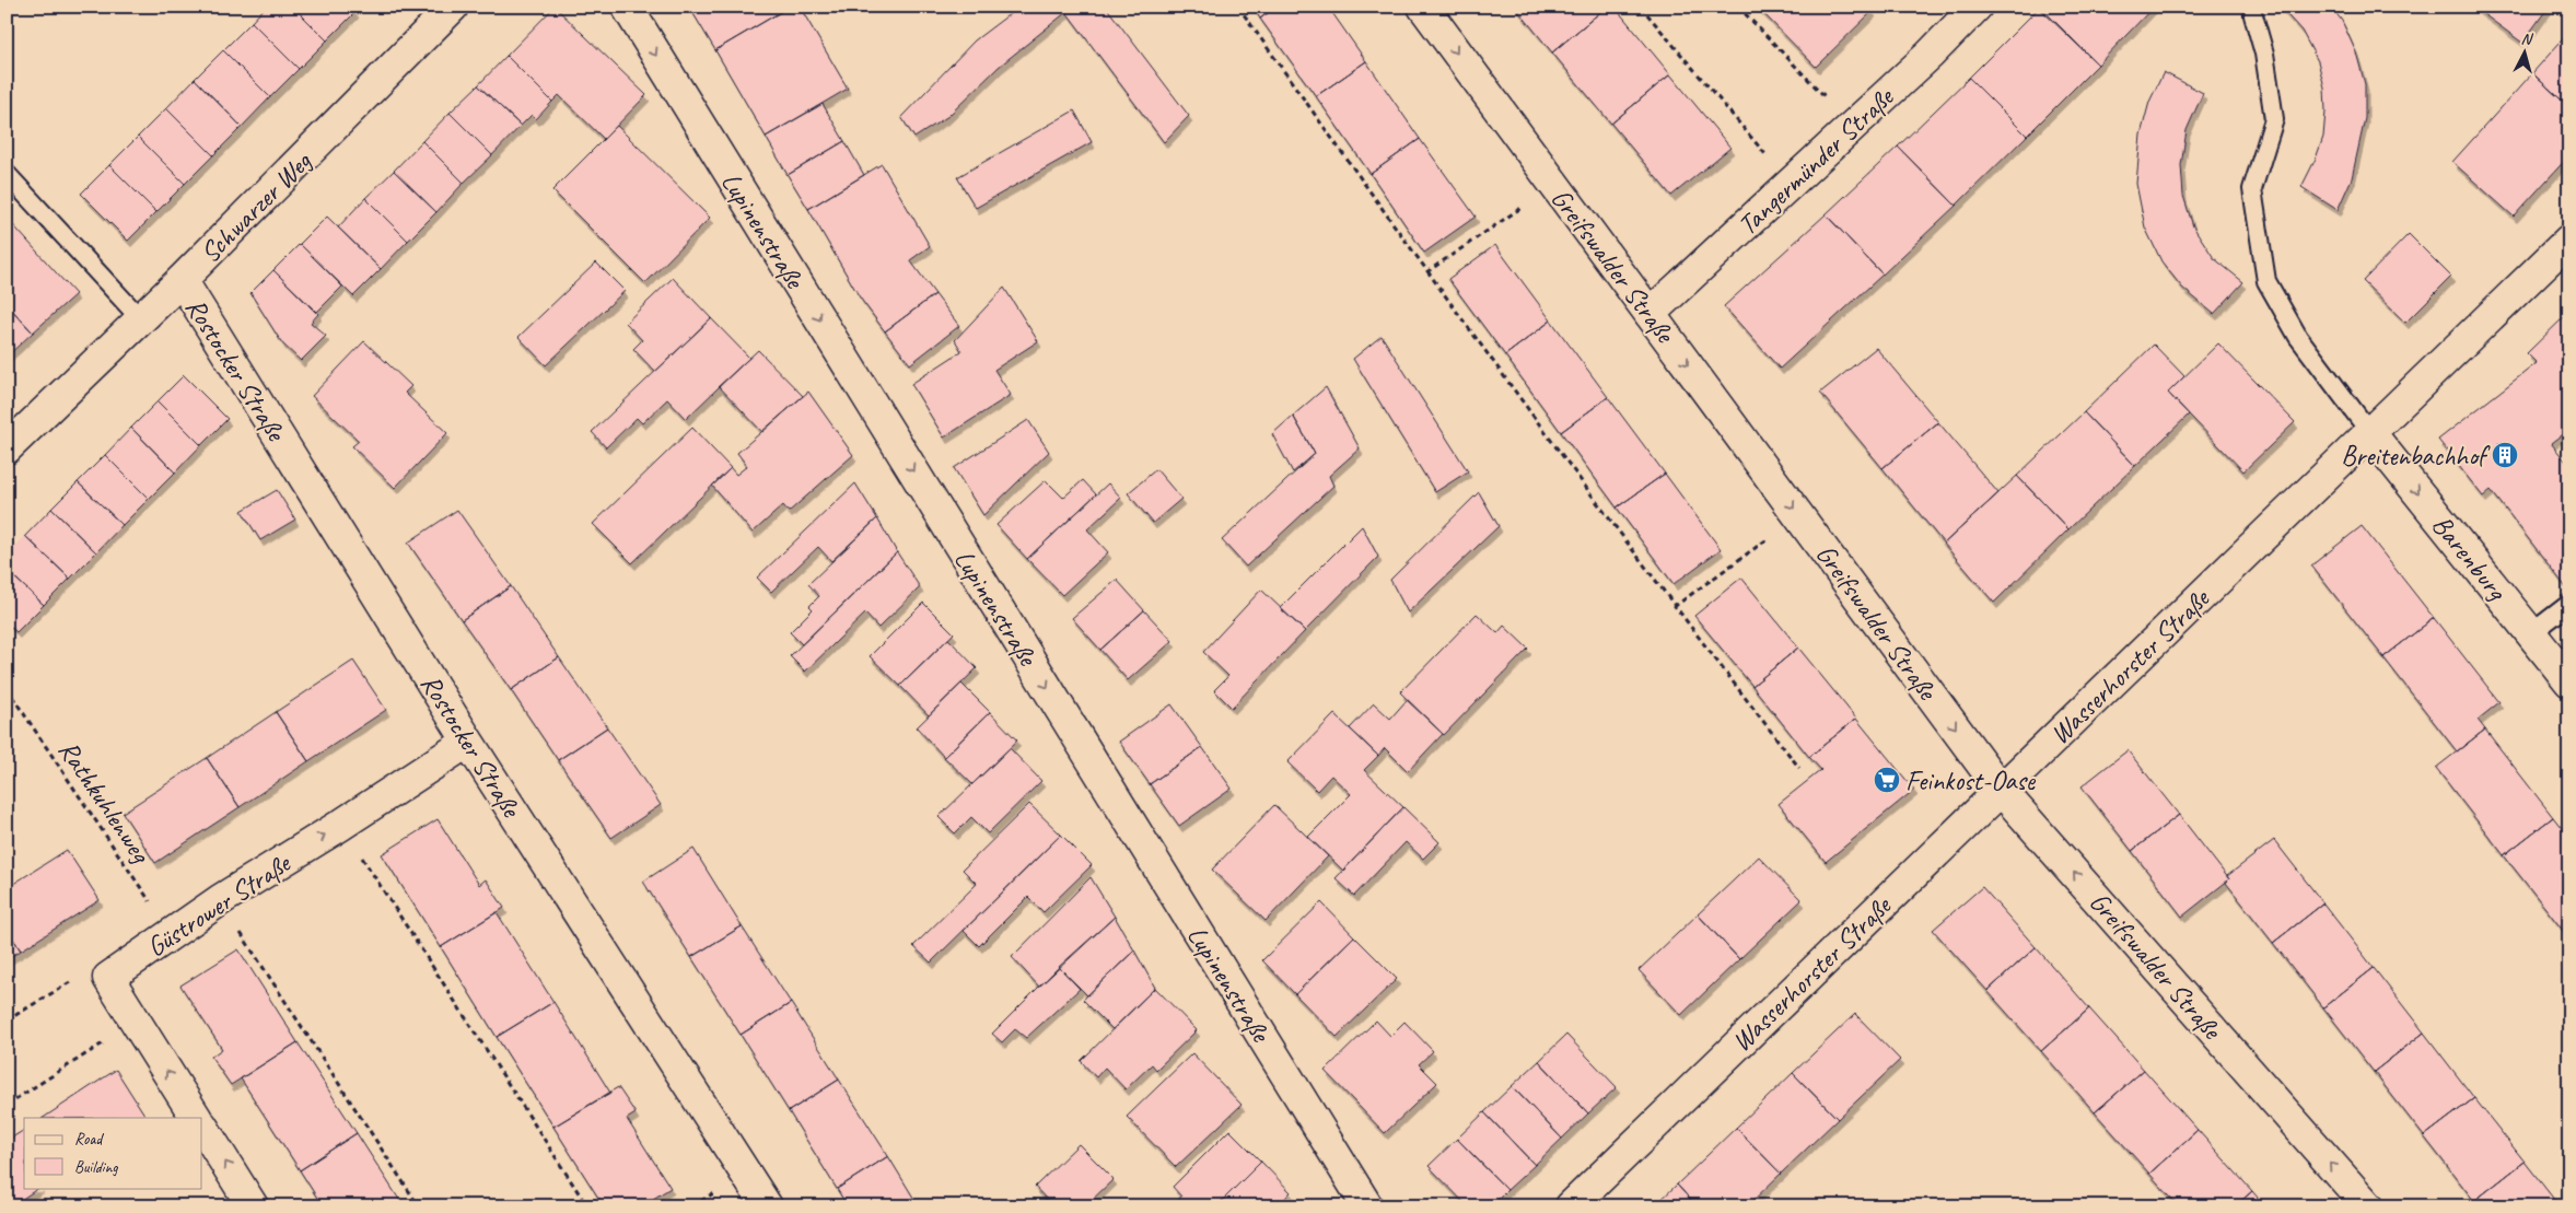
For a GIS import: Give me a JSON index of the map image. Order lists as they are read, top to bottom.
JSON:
{
  "streets": {
    "street": [
      "Tangermünder Straße",
      "Schwarzer Weg",
      "Lupinenstraße",
      "Greifswalder Straße",
      "Rostocker Straße",
      "Barenburg",
      "Wasserhorster Straße",
      "Güstrower Straße"
    ],
    "path": ["Rathkuhlenweg"]
  },
  "crossings": [
    ["Tangermünder Straße", "Greifswalder Straße"],
    ["Schwarzer Weg", "Rostocker Straße"],
    ["Greifswalder Straße", "Wasserhorster Straße"],
    ["Rostocker Straße", "Güstrower Straße"],
    ["Barenburg", "Wasserhorster Straße"],
    ["Rathkuhlenweg", "Güstrower Straße"]
  ],
  "one_way": ["Lupinenstraße", "Barenburg"],
  "places": {
    "building": ["Breitenbachhof"],
    "supermarket": ["Feinkost-Oase"]
  },
  "legend": ["Road", "Building"],
  "north": "top"
}
